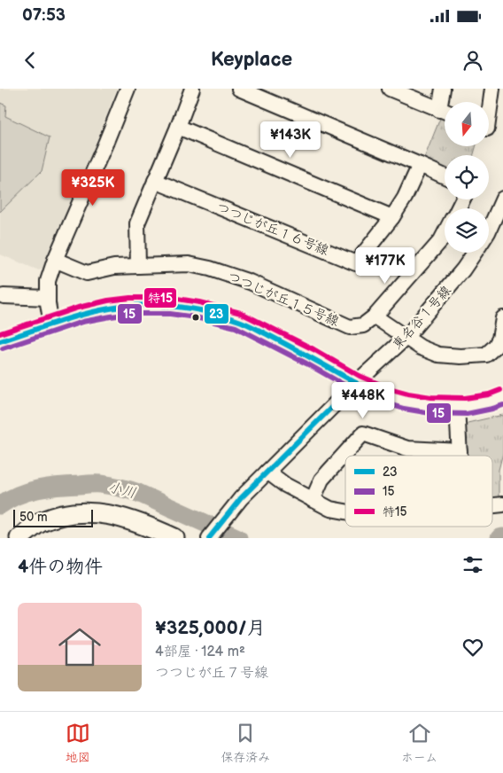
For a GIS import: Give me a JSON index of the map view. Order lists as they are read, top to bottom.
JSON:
{
  "streets": {
    "street": ["つつじが丘１６号線", "つつじが丘１５号線", "東名谷１号線"]
  },
  "water": ["小川"],
  "lines": ["transit line 特15", "transit line 23", "transit line 15"],
  "legend": ["23", "15", "特15"],
  "scale_bar": "50 m",
  "north": "bottom",
  "page": {
    "status": "07:53",
    "header": "Keyplace",
    "price": [
      "¥143K",
      "¥325K",
      "¥177K",
      "¥448K"
    ],
    "scale": "50 m",
    "heading": "4件の物件",
    "list": [
      {
        "name": "¥325,000/月",
        "note": "4部屋 · 124 m² · つつじが丘７号線"
      }
    ],
    "tabs": ["地図", "保存済み", "ホーム"]
  }
}
